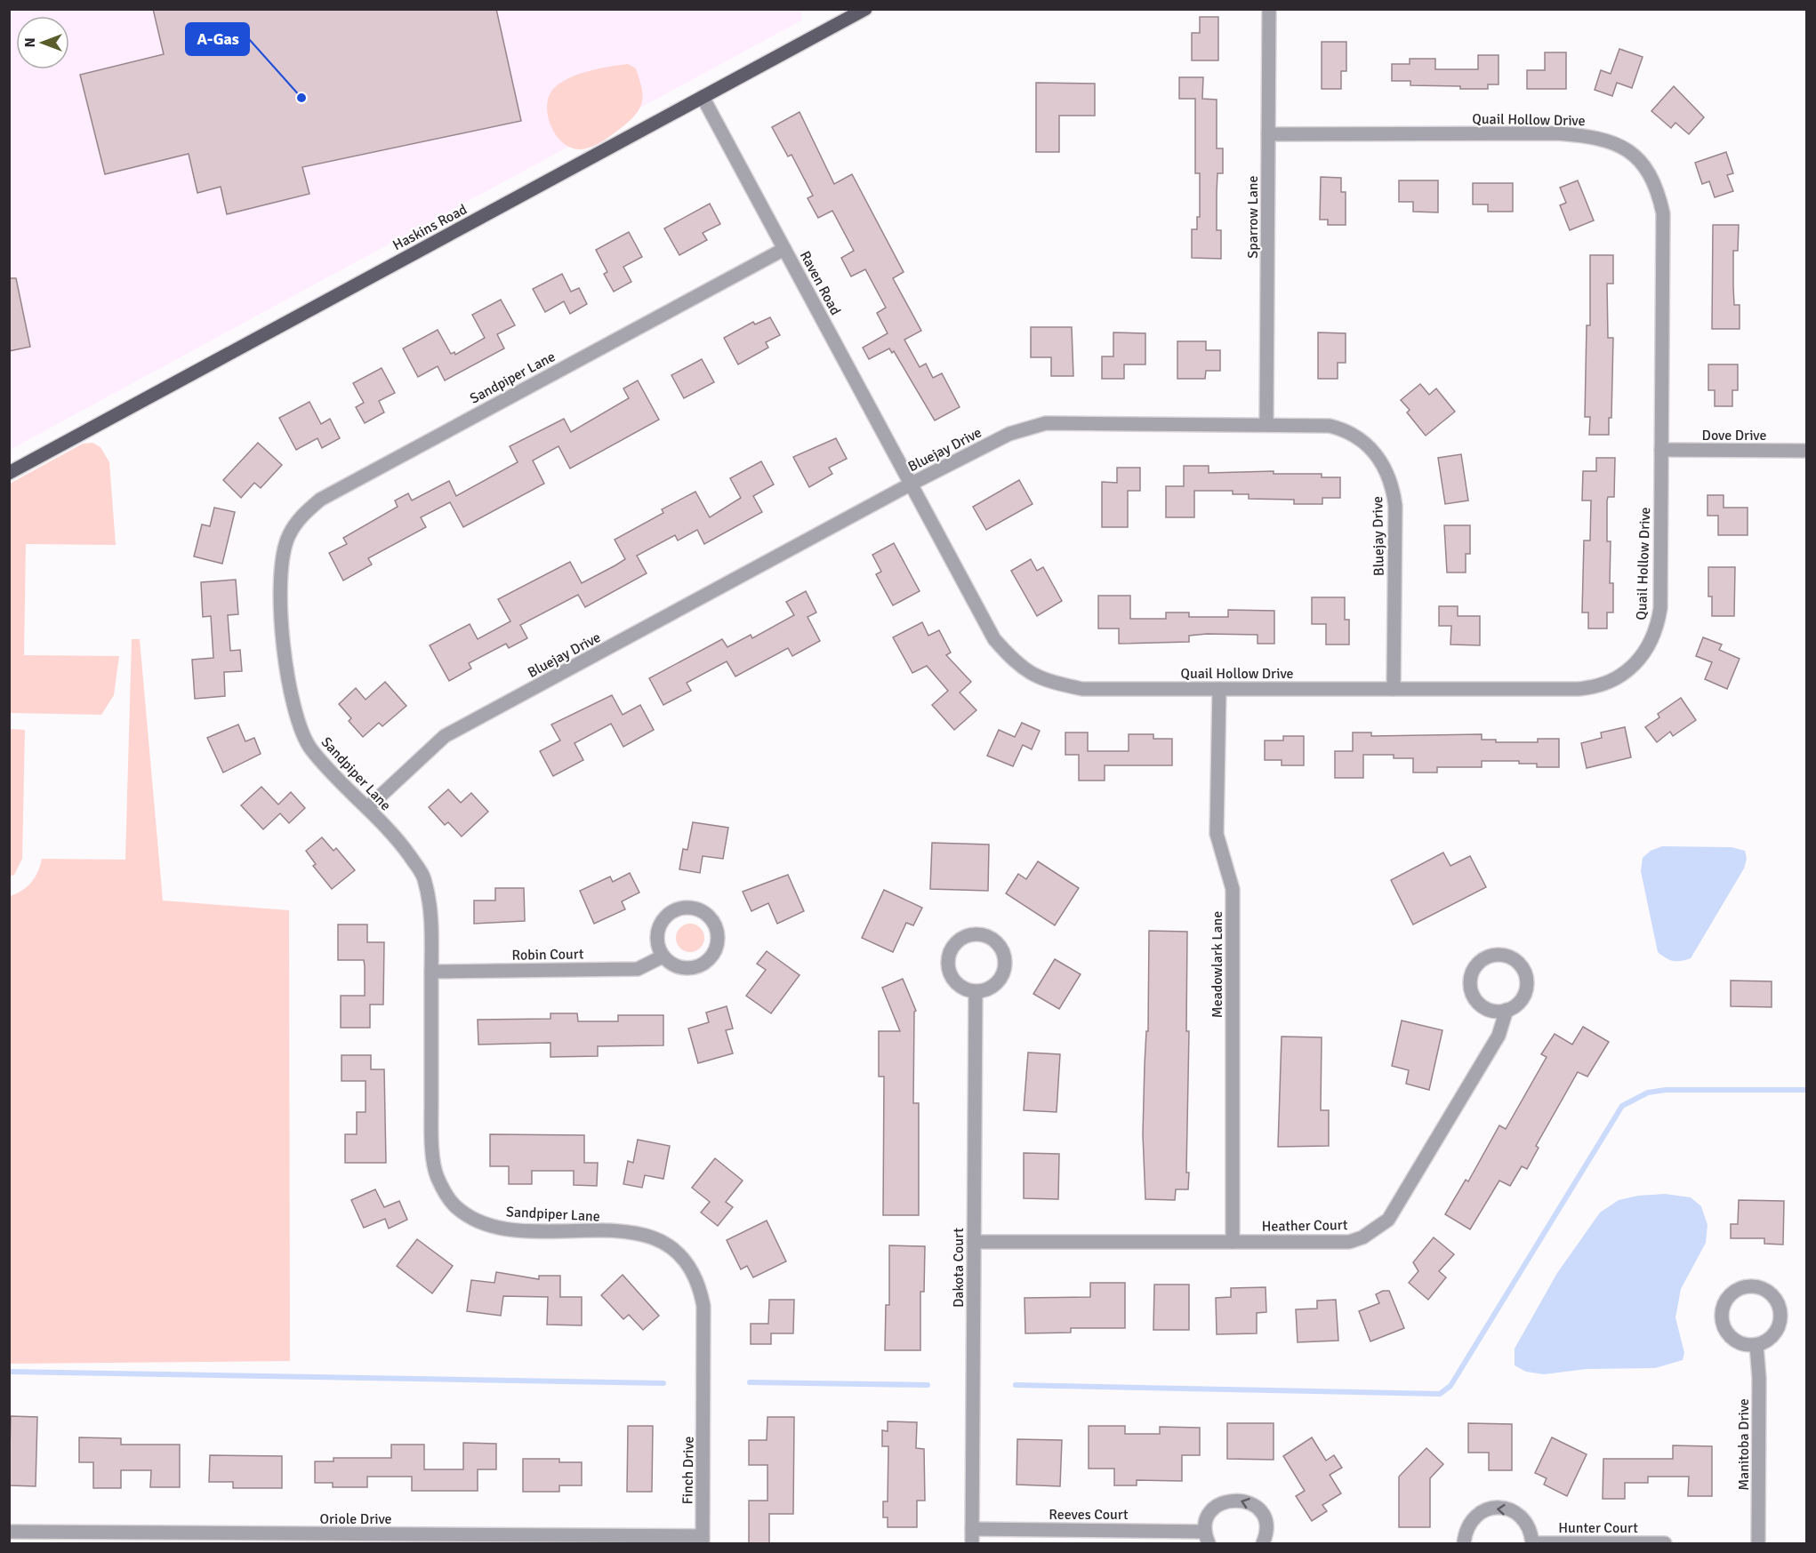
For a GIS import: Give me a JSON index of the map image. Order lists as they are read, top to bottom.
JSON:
{
  "streets": {
    "main road": ["Haskins Road"],
    "street": [
      "Quail Hollow Drive",
      "Sparrow Lane",
      "Raven Road",
      "Sandpiper Lane",
      "Dove Drive",
      "Bluejay Drive",
      "Robin Court",
      "Meadowlark Lane",
      "Heather Court",
      "Dakota Court",
      "Manitoba Drive",
      "Finch Drive",
      "Reeves Court",
      "Oriole Drive",
      "Hunter Court"
    ]
  },
  "crossings": [
    ["Quail Hollow Drive", "Sparrow Lane"],
    ["Quail Hollow Drive", "Raven Road"],
    ["Quail Hollow Drive", "Dove Drive"],
    ["Quail Hollow Drive", "Bluejay Drive"],
    ["Quail Hollow Drive", "Meadowlark Lane"],
    ["Sparrow Lane", "Bluejay Drive"],
    ["Haskins Road", "Raven Road"],
    ["Raven Road", "Sandpiper Lane"],
    ["Raven Road", "Bluejay Drive"],
    ["Sandpiper Lane", "Bluejay Drive"],
    ["Sandpiper Lane", "Robin Court"],
    ["Sandpiper Lane", "Finch Drive"],
    ["Meadowlark Lane", "Heather Court"],
    ["Heather Court", "Dakota Court"],
    ["Dakota Court", "Reeves Court"],
    ["Finch Drive", "Oriole Drive"]
  ],
  "places": ["A-Gas"],
  "north": "left"
}
